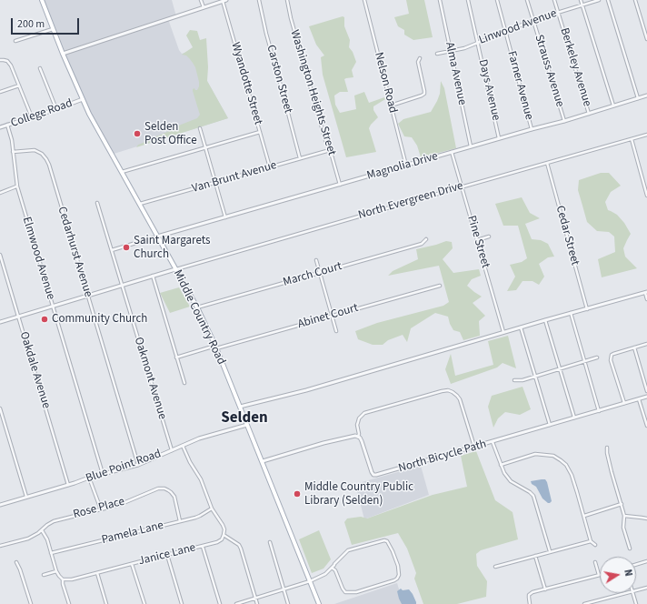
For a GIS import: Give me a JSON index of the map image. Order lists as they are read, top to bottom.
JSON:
{
  "streets": {
    "main road": ["Middle Country Road"],
    "street": [
      "Linwood Avenue",
      "Berkeley Avenue",
      "Strauss Avenue",
      "Alma Avenue",
      "Carston Street",
      "Nelson Road",
      "Wyandotte Street",
      "Farner Avenue",
      "Days Avenue",
      "Washington Heights Street",
      "College Road",
      "Magnolia Drive",
      "Van Brunt Avenue",
      "North Evergreen Drive",
      "Cedar Street",
      "Pine Street",
      "Cedarhurst Avenue",
      "Elmwood Avenue",
      "March Court",
      "Abinet Court",
      "Oakdale Avenue",
      "Oakmont Avenue",
      "North Bicycle Path",
      "Blue Point Road",
      "Rose Place",
      "Pamela Lane",
      "Janice Lane"
    ]
  },
  "crossings": [
    ["Linwood Avenue", "Berkeley Avenue"],
    ["Linwood Avenue", "Strauss Avenue"],
    ["Linwood Avenue", "Alma Avenue"],
    ["Linwood Avenue", "Farner Avenue"],
    ["Linwood Avenue", "Days Avenue"],
    ["Berkeley Avenue", "Magnolia Drive"],
    ["Strauss Avenue", "Magnolia Drive"],
    ["Alma Avenue", "Magnolia Drive"],
    ["Carston Street", "Van Brunt Avenue"],
    ["Nelson Road", "Magnolia Drive"],
    ["Wyandotte Street", "Van Brunt Avenue"],
    ["Farner Avenue", "Magnolia Drive"],
    ["Days Avenue", "Magnolia Drive"],
    ["Washington Heights Street", "Magnolia Drive"],
    ["Washington Heights Street", "Van Brunt Avenue"],
    ["College Road", "Elmwood Avenue"],
    ["College Road", "Middle Country Road"],
    ["Magnolia Drive", "Pine Street"],
    ["Magnolia Drive", "Middle Country Road"],
    ["Van Brunt Avenue", "Middle Country Road"],
    ["North Evergreen Drive", "Cedar Street"],
    ["North Evergreen Drive", "Pine Street"],
    ["North Evergreen Drive", "Middle Country Road"],
    ["Cedarhurst Avenue", "Elmwood Avenue"],
    ["Cedarhurst Avenue", "Blue Point Road"],
    ["Elmwood Avenue", "Blue Point Road"],
    ["March Court", "Middle Country Road"],
    ["Abinet Court", "Middle Country Road"],
    ["Middle Country Road", "Blue Point Road"],
    ["Oakdale Avenue", "Blue Point Road"],
    ["Oakmont Avenue", "Blue Point Road"],
    ["Rose Place", "Pamela Lane"]
  ],
  "districts": ["Selden"],
  "places": [
    "Selden Post Office",
    "Saint Margarets Church",
    "Community Church",
    "Middle Country Public Library (Selden)"
  ],
  "scale_bar": "200 m",
  "north": "right"
}
